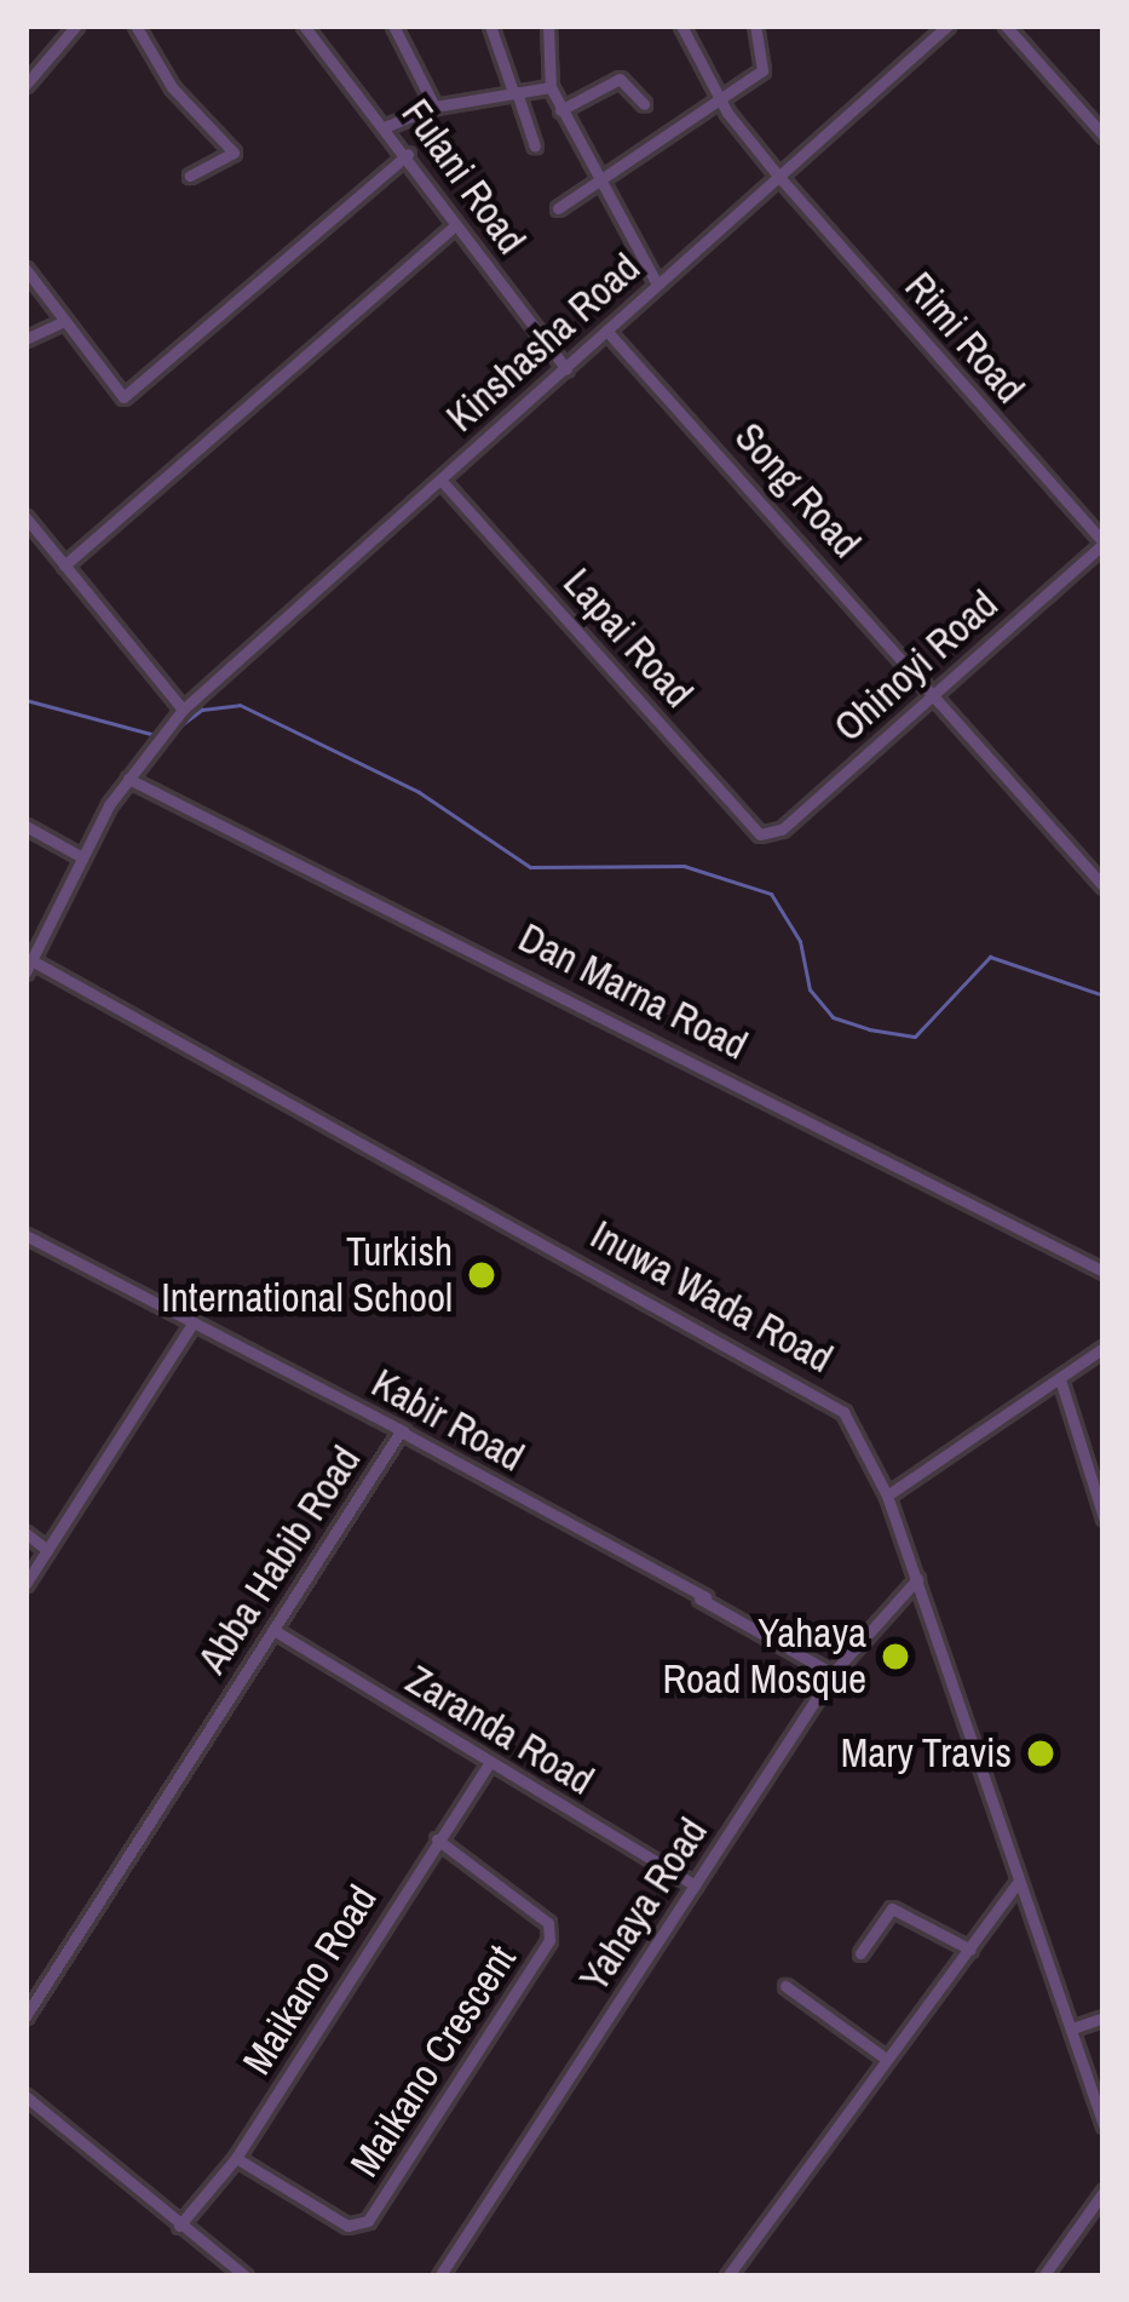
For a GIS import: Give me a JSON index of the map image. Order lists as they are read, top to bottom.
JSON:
{
  "streets": {
    "street": [
      "Fulani Road",
      "Rimi Road",
      "Kinshasha Road",
      "Song Road",
      "Lapai Road",
      "Ohinoyi Road",
      "Dan Marna Road",
      "Inuwa Wada Road",
      "Kabir Road",
      "Abba Habib Road",
      "Zaranda Road",
      "Yahaya Road",
      "Maikano Road",
      "Maikano Crescent"
    ]
  },
  "crossings": [
    ["Fulani Road", "Kinshasha Road"],
    ["Rimi Road", "Kinshasha Road"],
    ["Rimi Road", "Ohinoyi Road"],
    ["Kinshasha Road", "Song Road"],
    ["Kinshasha Road", "Lapai Road"],
    ["Kinshasha Road", "Dan Marna Road"],
    ["Kinshasha Road", "Inuwa Wada Road"],
    ["Song Road", "Ohinoyi Road"],
    ["Lapai Road", "Ohinoyi Road"],
    ["Inuwa Wada Road", "Yahaya Road"],
    ["Kabir Road", "Abba Habib Road"],
    ["Kabir Road", "Yahaya Road"],
    ["Abba Habib Road", "Zaranda Road"],
    ["Zaranda Road", "Yahaya Road"],
    ["Zaranda Road", "Maikano Road"],
    ["Maikano Road", "Maikano Crescent"]
  ],
  "places": ["Turkish International School", "Yahaya Road Mosque", "Mary Travis"]
}
